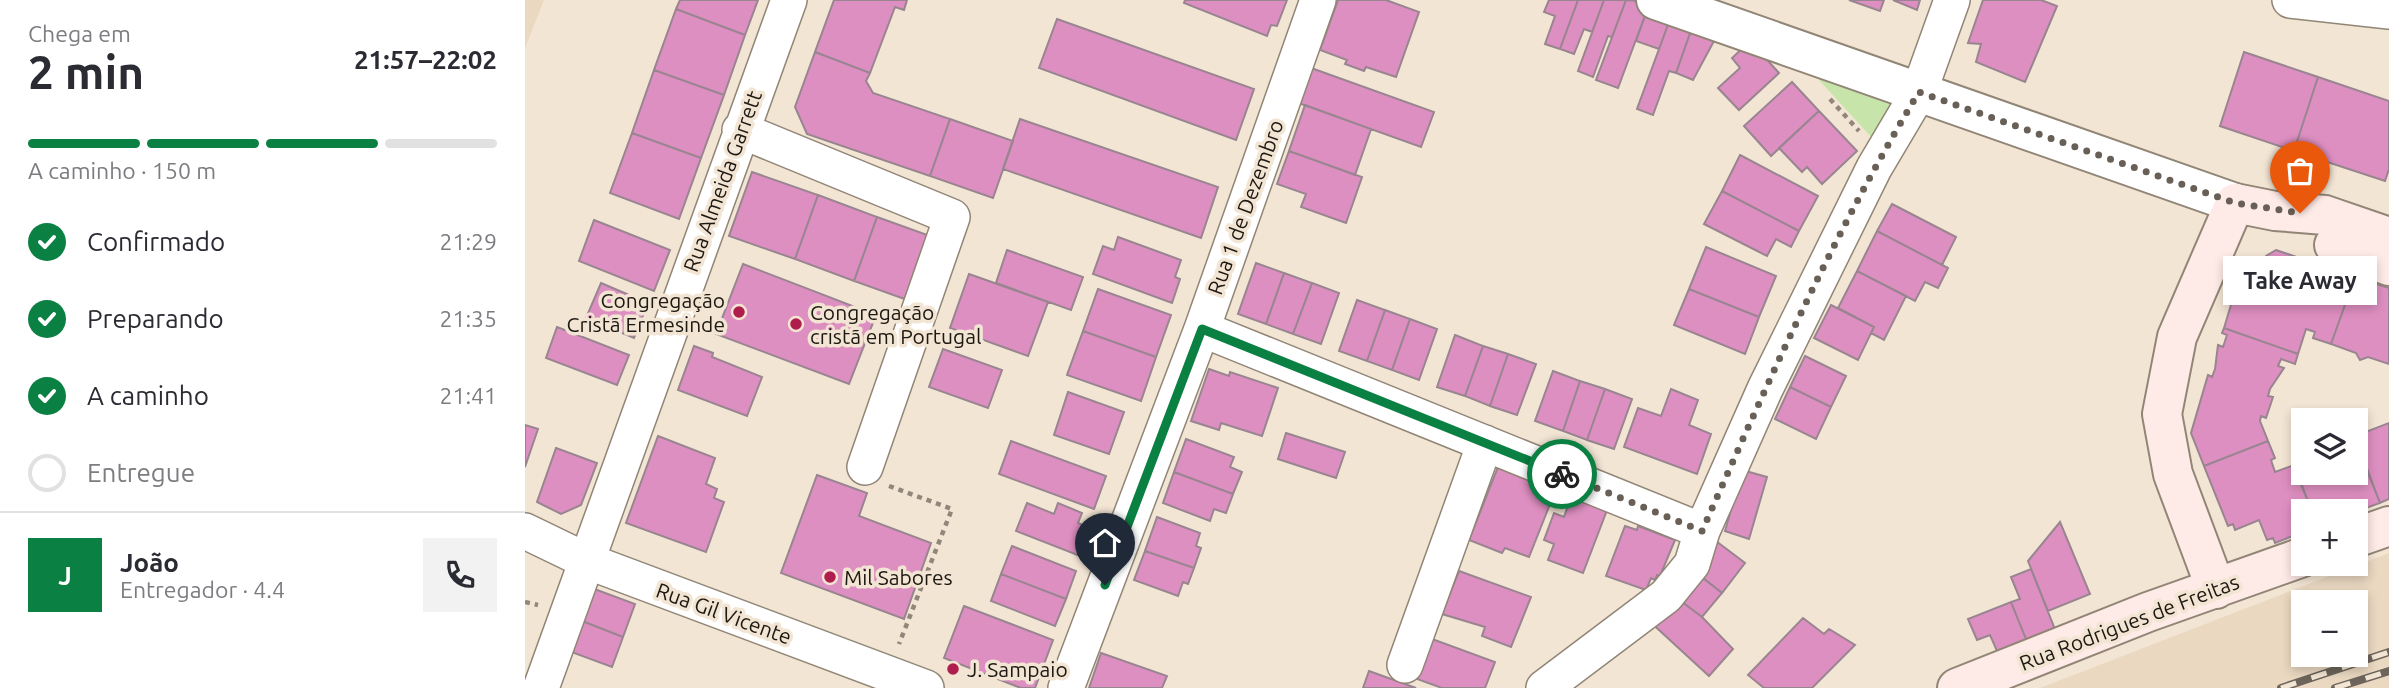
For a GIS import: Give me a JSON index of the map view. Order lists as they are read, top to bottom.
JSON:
{
  "streets": {
    "main road": ["Rua Rodrigues de Freitas"],
    "street": ["Rua Almeida Garrett", "Rua 1 de Dezembro", "Rua Gil Vicente"]
  },
  "crossings": [
    ["Rua Almeida Garrett", "Rua Gil Vicente"]
  ],
  "places": [
    "Take Away",
    "Congregação Cristã Ermesinde",
    "Congregação cristã em Portugal",
    "Mil Sabores",
    "J. Sampaio"
  ],
  "page": {
    "heading": ["2 min", "Chega em", "21:57–22:02"],
    "panel": ["João", "Entregador · 4.4"],
    "bar": "A caminho · 150 m",
    "list": [
      ["Confirmado", "21:29"],
      ["Preparando", "21:35"],
      ["A caminho", "21:41"],
      "Entregue"
    ],
    "bubble": "Take Away",
    "map_buttons": ["+", "−"],
    "round": "J"
  }
}
